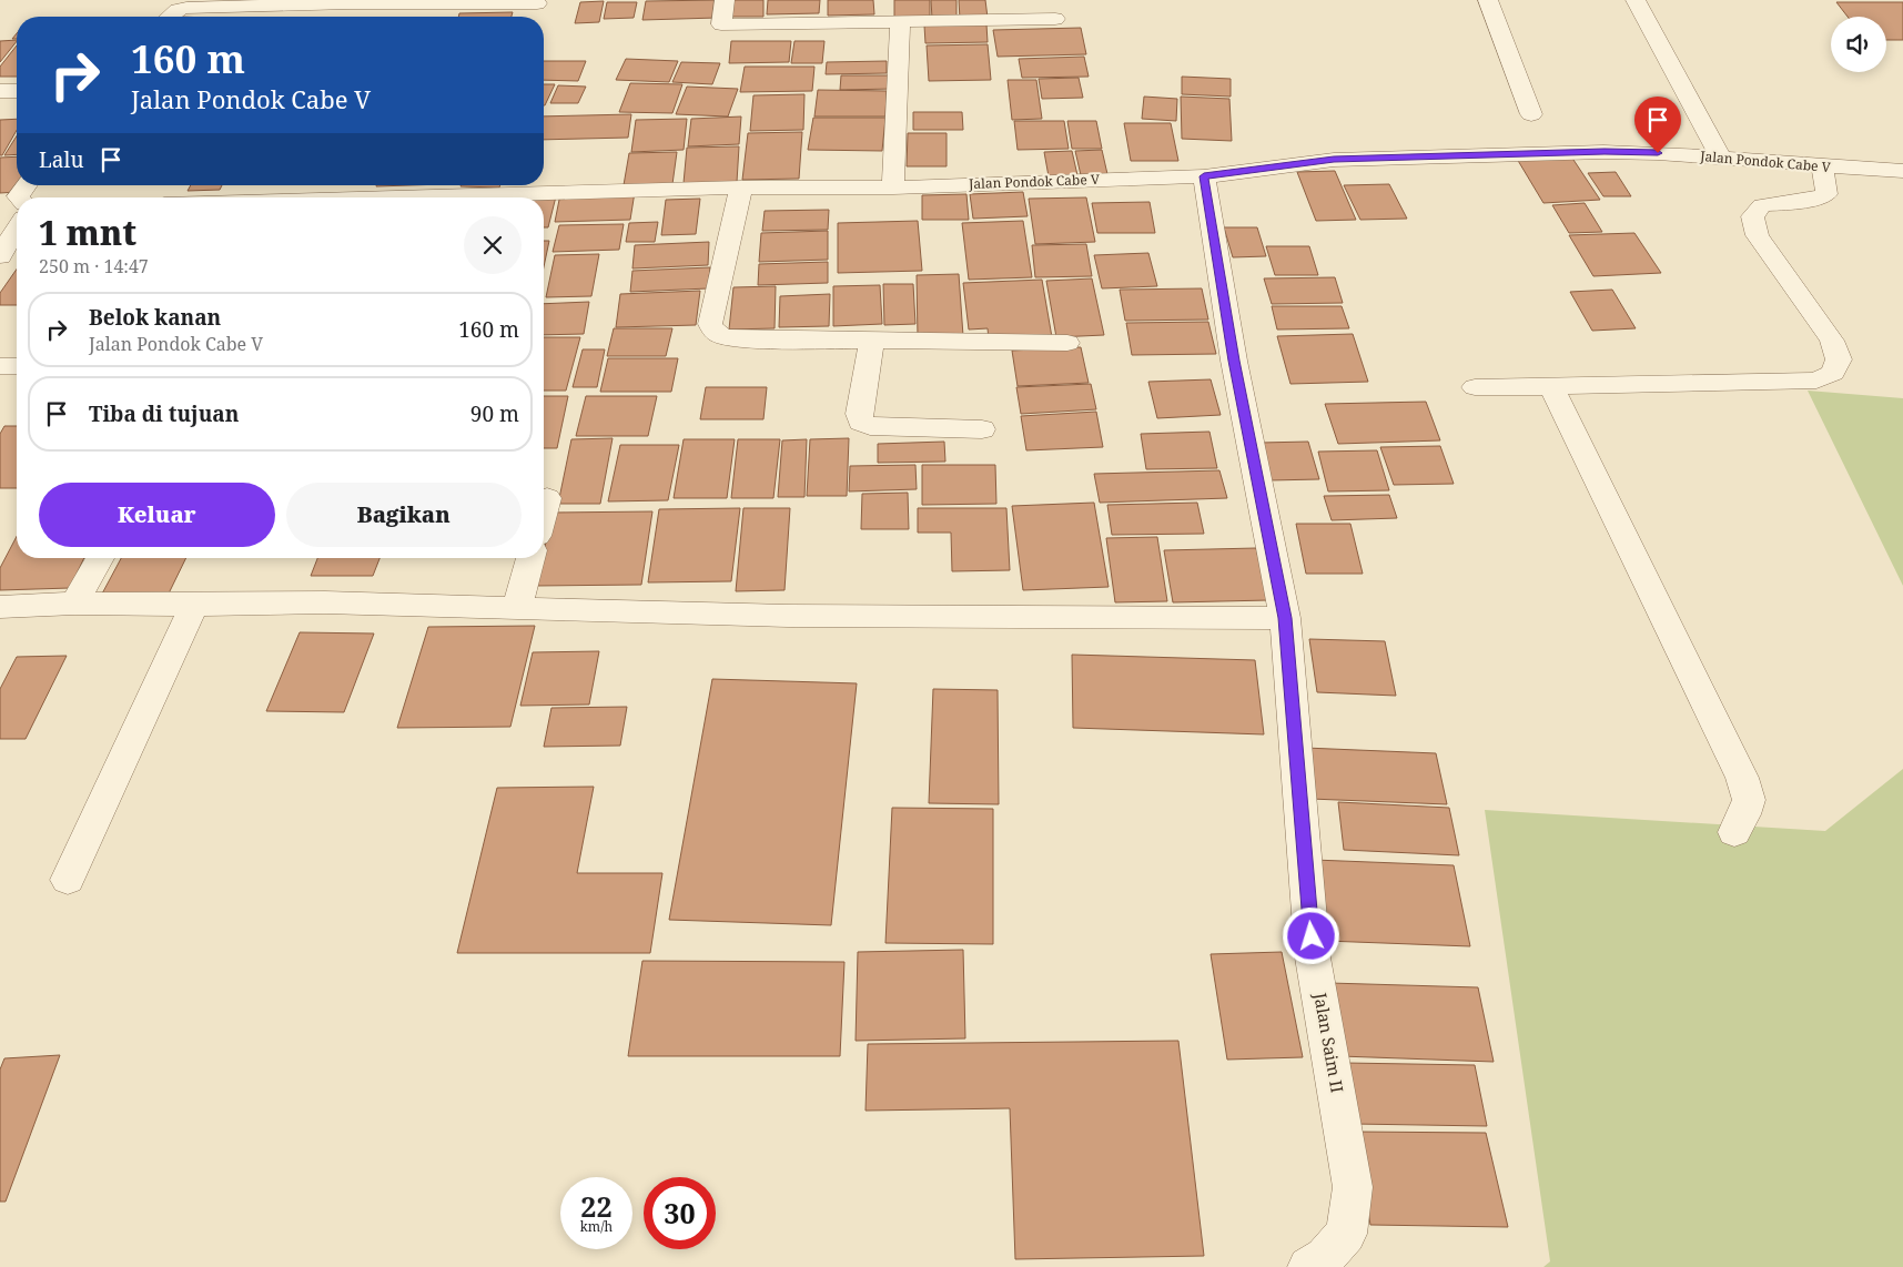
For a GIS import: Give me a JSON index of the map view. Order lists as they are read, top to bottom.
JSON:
{
  "streets": {
    "street": ["Jalan Pondok Cabe V", "Jalan Saim II"]
  },
  "crossings": [
    ["Jalan Pondok Cabe V", "Jalan Saim II"]
  ],
  "page": {
    "turn": ["160 m", "Jalan Pondok Cabe V"],
    "then": "Lalu",
    "heading": ["1 mnt", "250 m · 14:47"],
    "list": [
      {
        "name": "Belok kanan",
        "note": "Jalan Pondok Cabe V",
        "value": "160 m"
      },
      {
        "name": "Tiba di tujuan",
        "value": "90 m"
      }
    ],
    "buttons": ["Keluar", "Bagikan"],
    "speed": "22 km/h",
    "limit": "30"
  }
}
